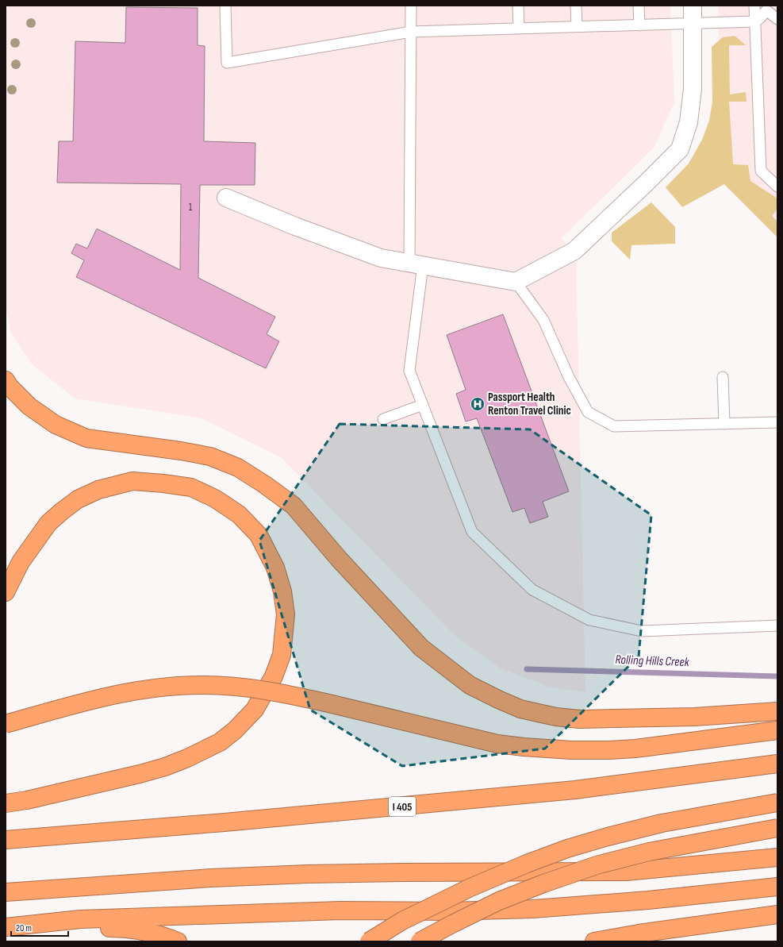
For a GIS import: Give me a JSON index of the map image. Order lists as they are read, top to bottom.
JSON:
{
  "streets": {
    "highway": ["I 405"]
  },
  "water": ["Rolling Hills Creek"],
  "places": {
    "hospital": ["Passport Health Renton Travel Clinic"]
  },
  "house_numbers": ["1"],
  "scale_bar": "20 m"
}
